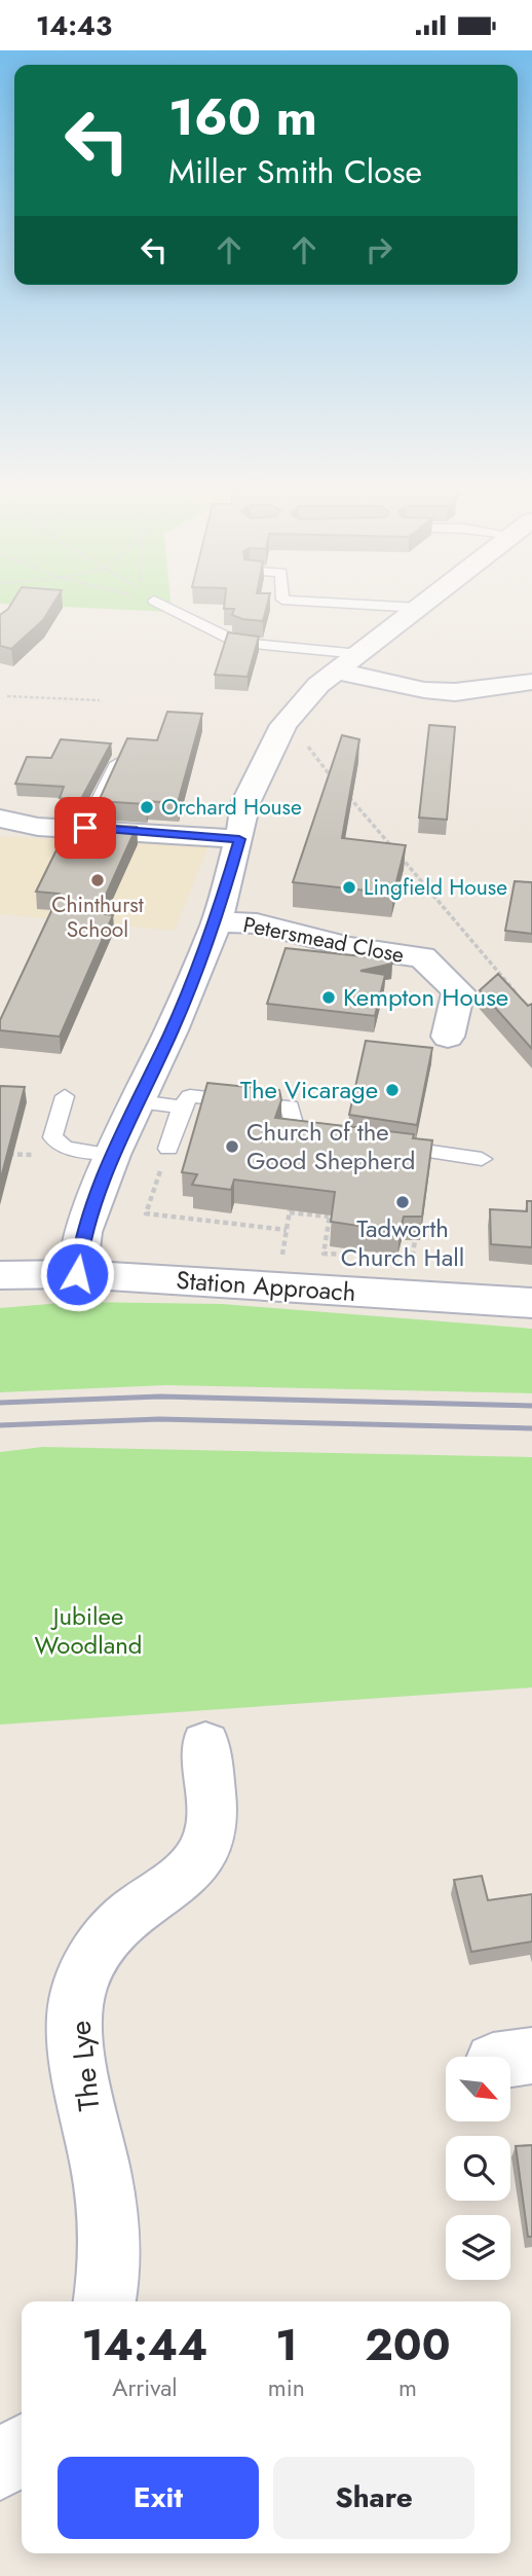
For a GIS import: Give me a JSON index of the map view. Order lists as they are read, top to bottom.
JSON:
{
  "streets": {
    "street": ["Petersmead Close", "Station Approach", "The Lye"]
  },
  "parks": ["Jubilee Woodland"],
  "places": [
    "Orchard House",
    "Chinthurst School",
    "Lingfield House",
    "Kempton House",
    "The Vicarage",
    "Church of the Good Shepherd",
    "Tadworth Church Hall"
  ],
  "north": "bottom right",
  "page": {
    "status": "14:43",
    "turn": ["160 m", "Miller Smith Close"],
    "eta": [
      "14:44",
      "Arrival",
      "1",
      "min",
      "200",
      "m"
    ],
    "buttons": ["Exit", "Share"]
  }
}
